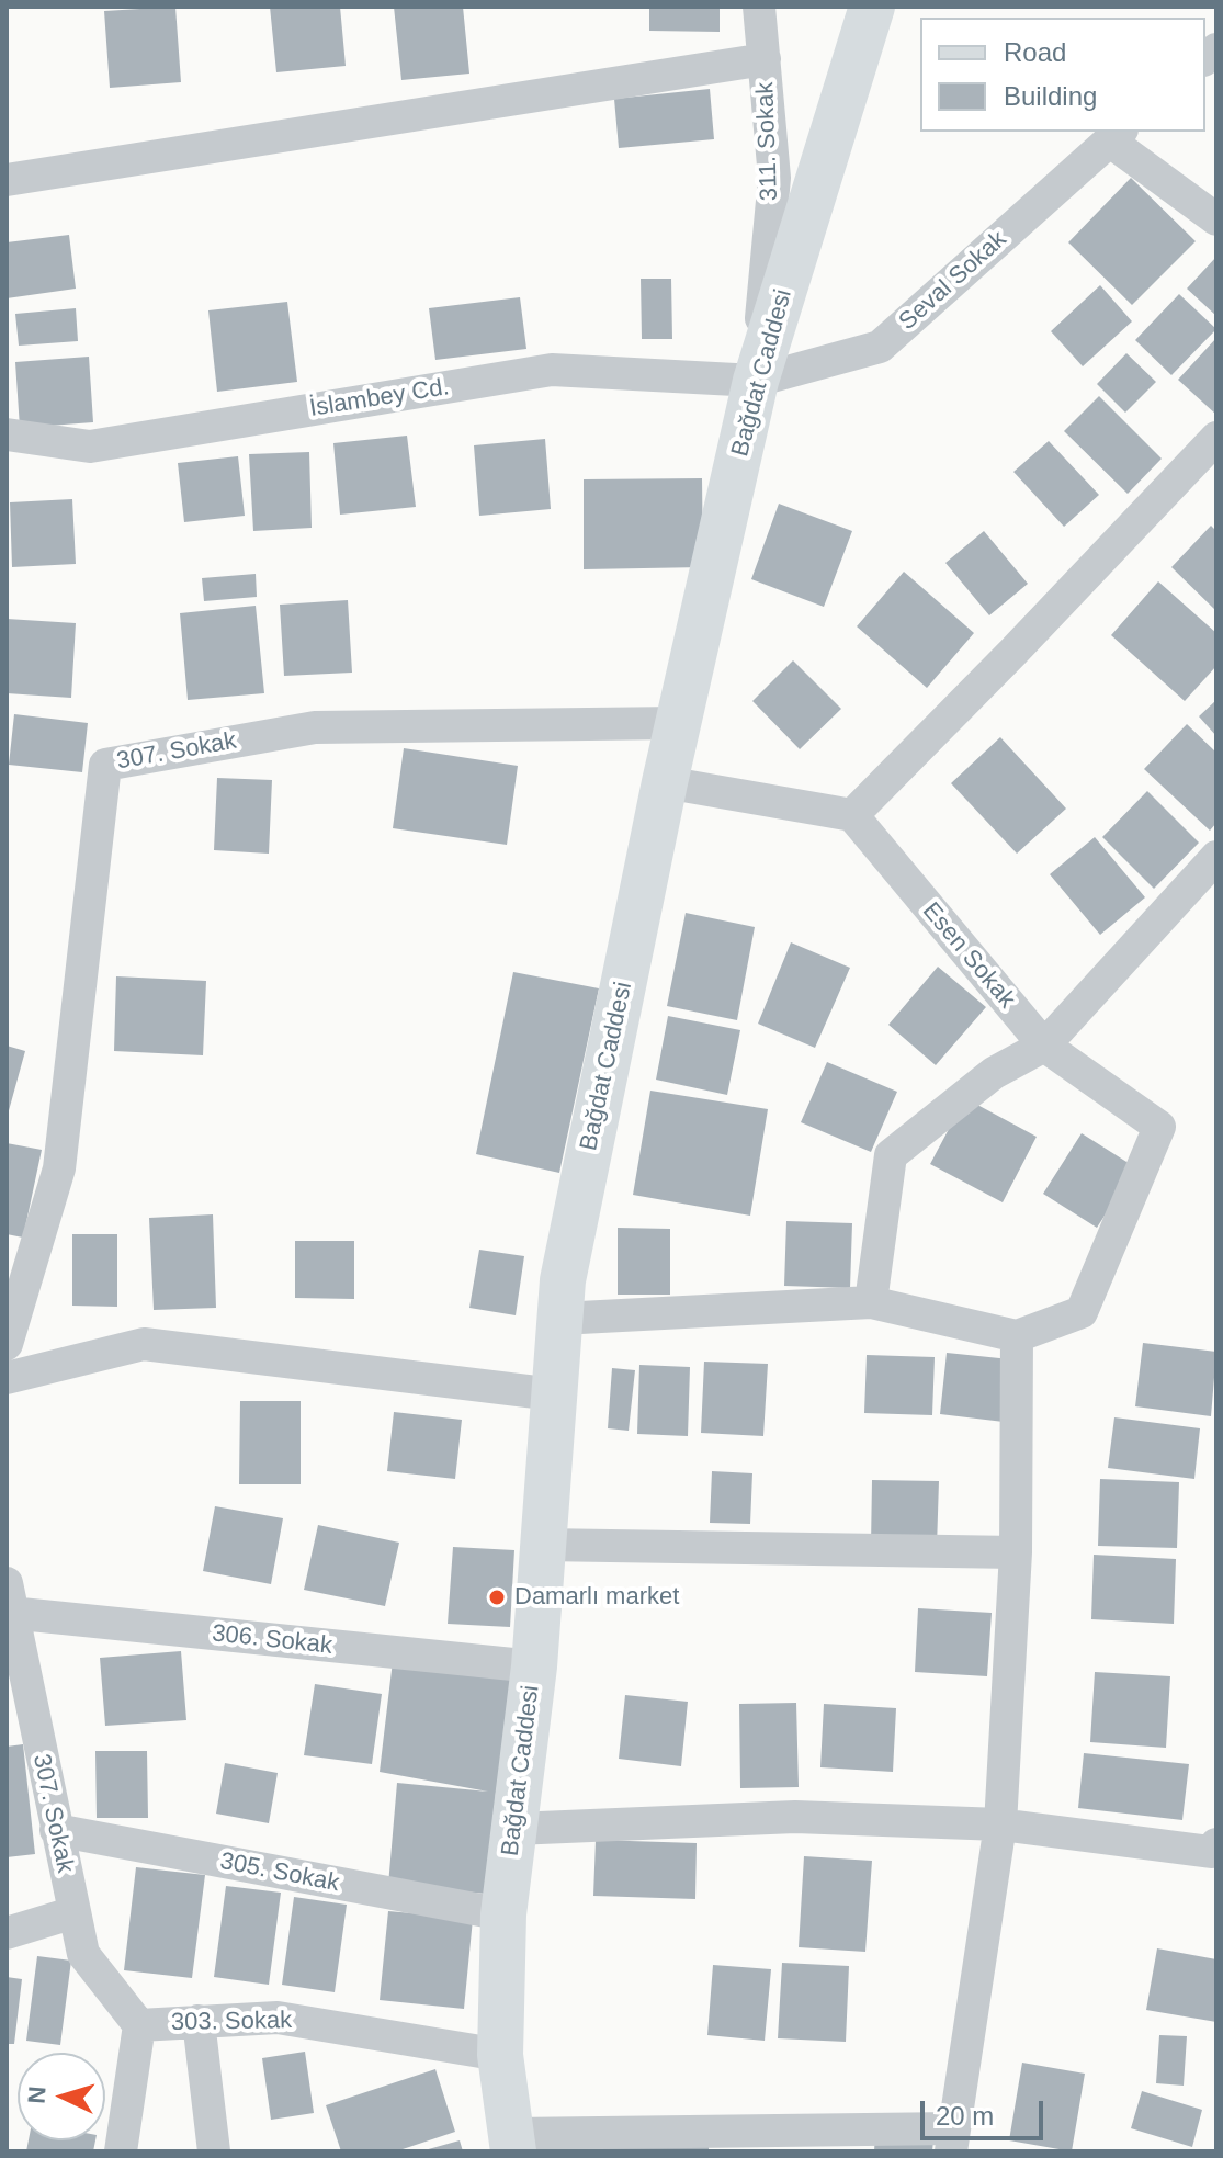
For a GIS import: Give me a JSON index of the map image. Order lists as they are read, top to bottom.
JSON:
{
  "streets": {
    "main road": ["Bağdat Caddesi"],
    "street": [
      "311. Sokak",
      "Seval Sokak",
      "İslambey Cd.",
      "307. Sokak",
      "Esen Sokak",
      "306. Sokak",
      "305. Sokak",
      "303. Sokak"
    ]
  },
  "crossings": [
    ["311. Sokak", "Seval Sokak"],
    ["311. Sokak", "Bağdat Caddesi"],
    ["311. Sokak", "İslambey Cd."],
    ["Seval Sokak", "Bağdat Caddesi"],
    ["Seval Sokak", "İslambey Cd."],
    ["Bağdat Caddesi", "İslambey Cd."],
    ["Bağdat Caddesi", "307. Sokak"],
    ["Bağdat Caddesi", "306. Sokak"],
    ["Bağdat Caddesi", "305. Sokak"],
    ["Bağdat Caddesi", "303. Sokak"],
    ["307. Sokak", "306. Sokak"],
    ["307. Sokak", "305. Sokak"],
    ["307. Sokak", "303. Sokak"]
  ],
  "places": ["Damarlı market"],
  "legend": ["Road", "Building"],
  "scale_bar": "20 m",
  "north": "left"
}
